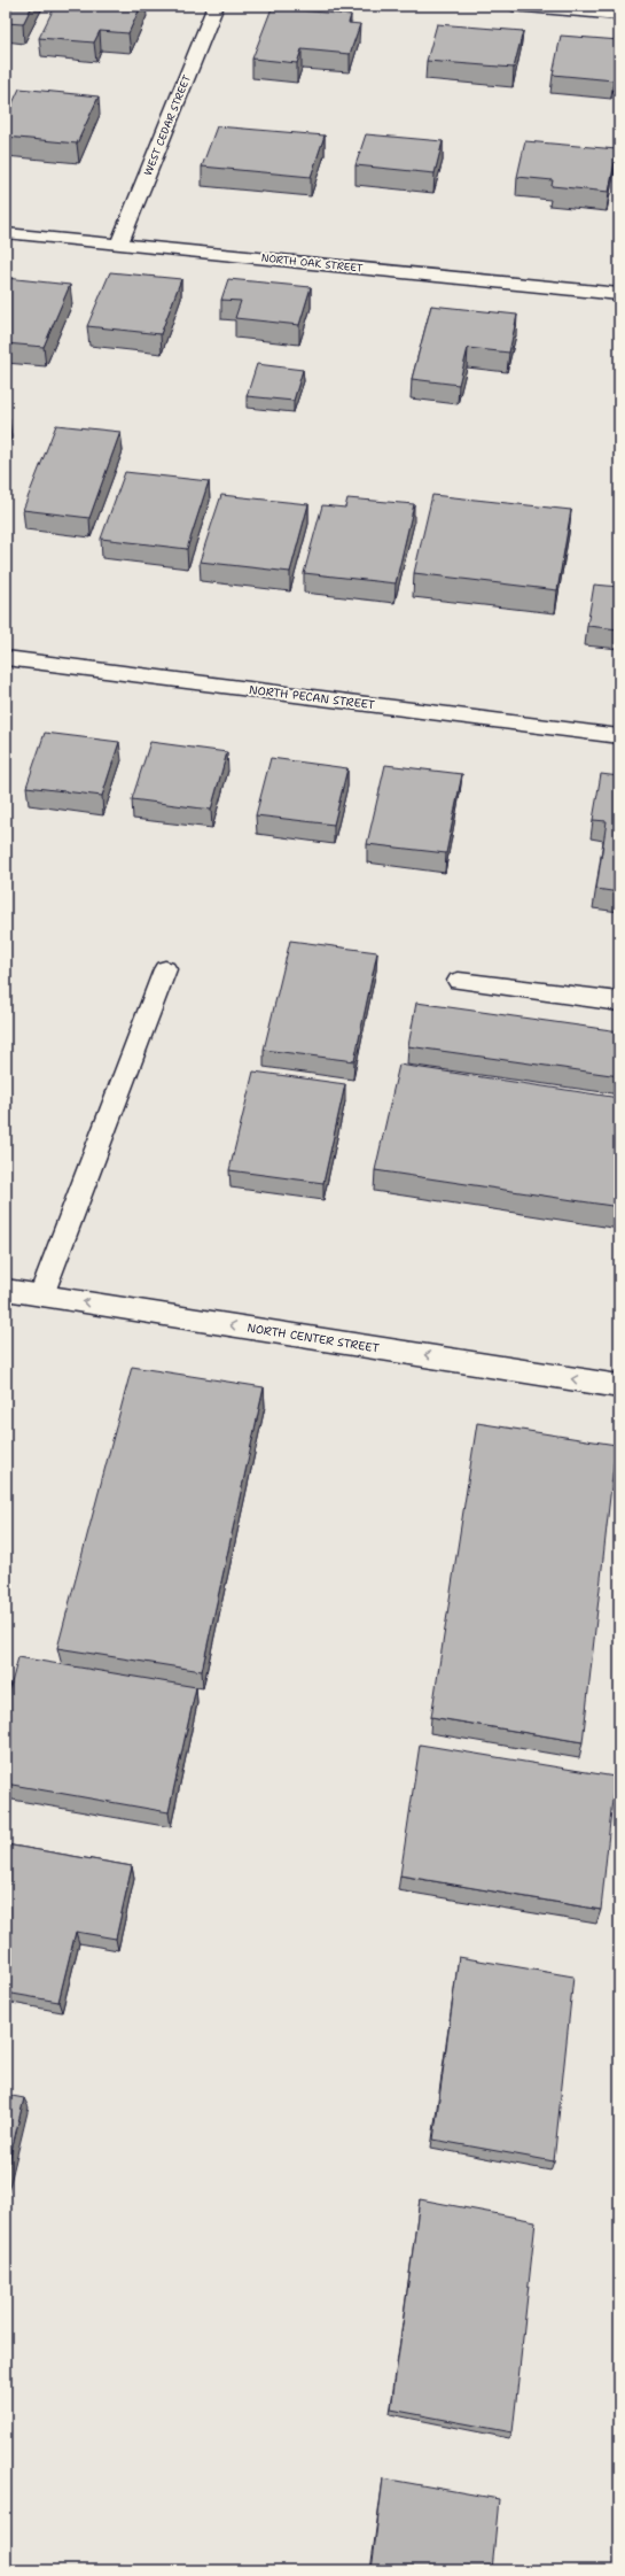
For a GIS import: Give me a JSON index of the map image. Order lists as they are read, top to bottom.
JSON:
{
  "streets": {
    "street": [
      "WEST CEDAR STREET",
      "NORTH OAK STREET",
      "NORTH PECAN STREET",
      "NORTH CENTER STREET"
    ]
  },
  "crossings": [
    ["WEST CEDAR STREET", "NORTH OAK STREET"]
  ],
  "one_way": ["NORTH CENTER STREET"]
}
